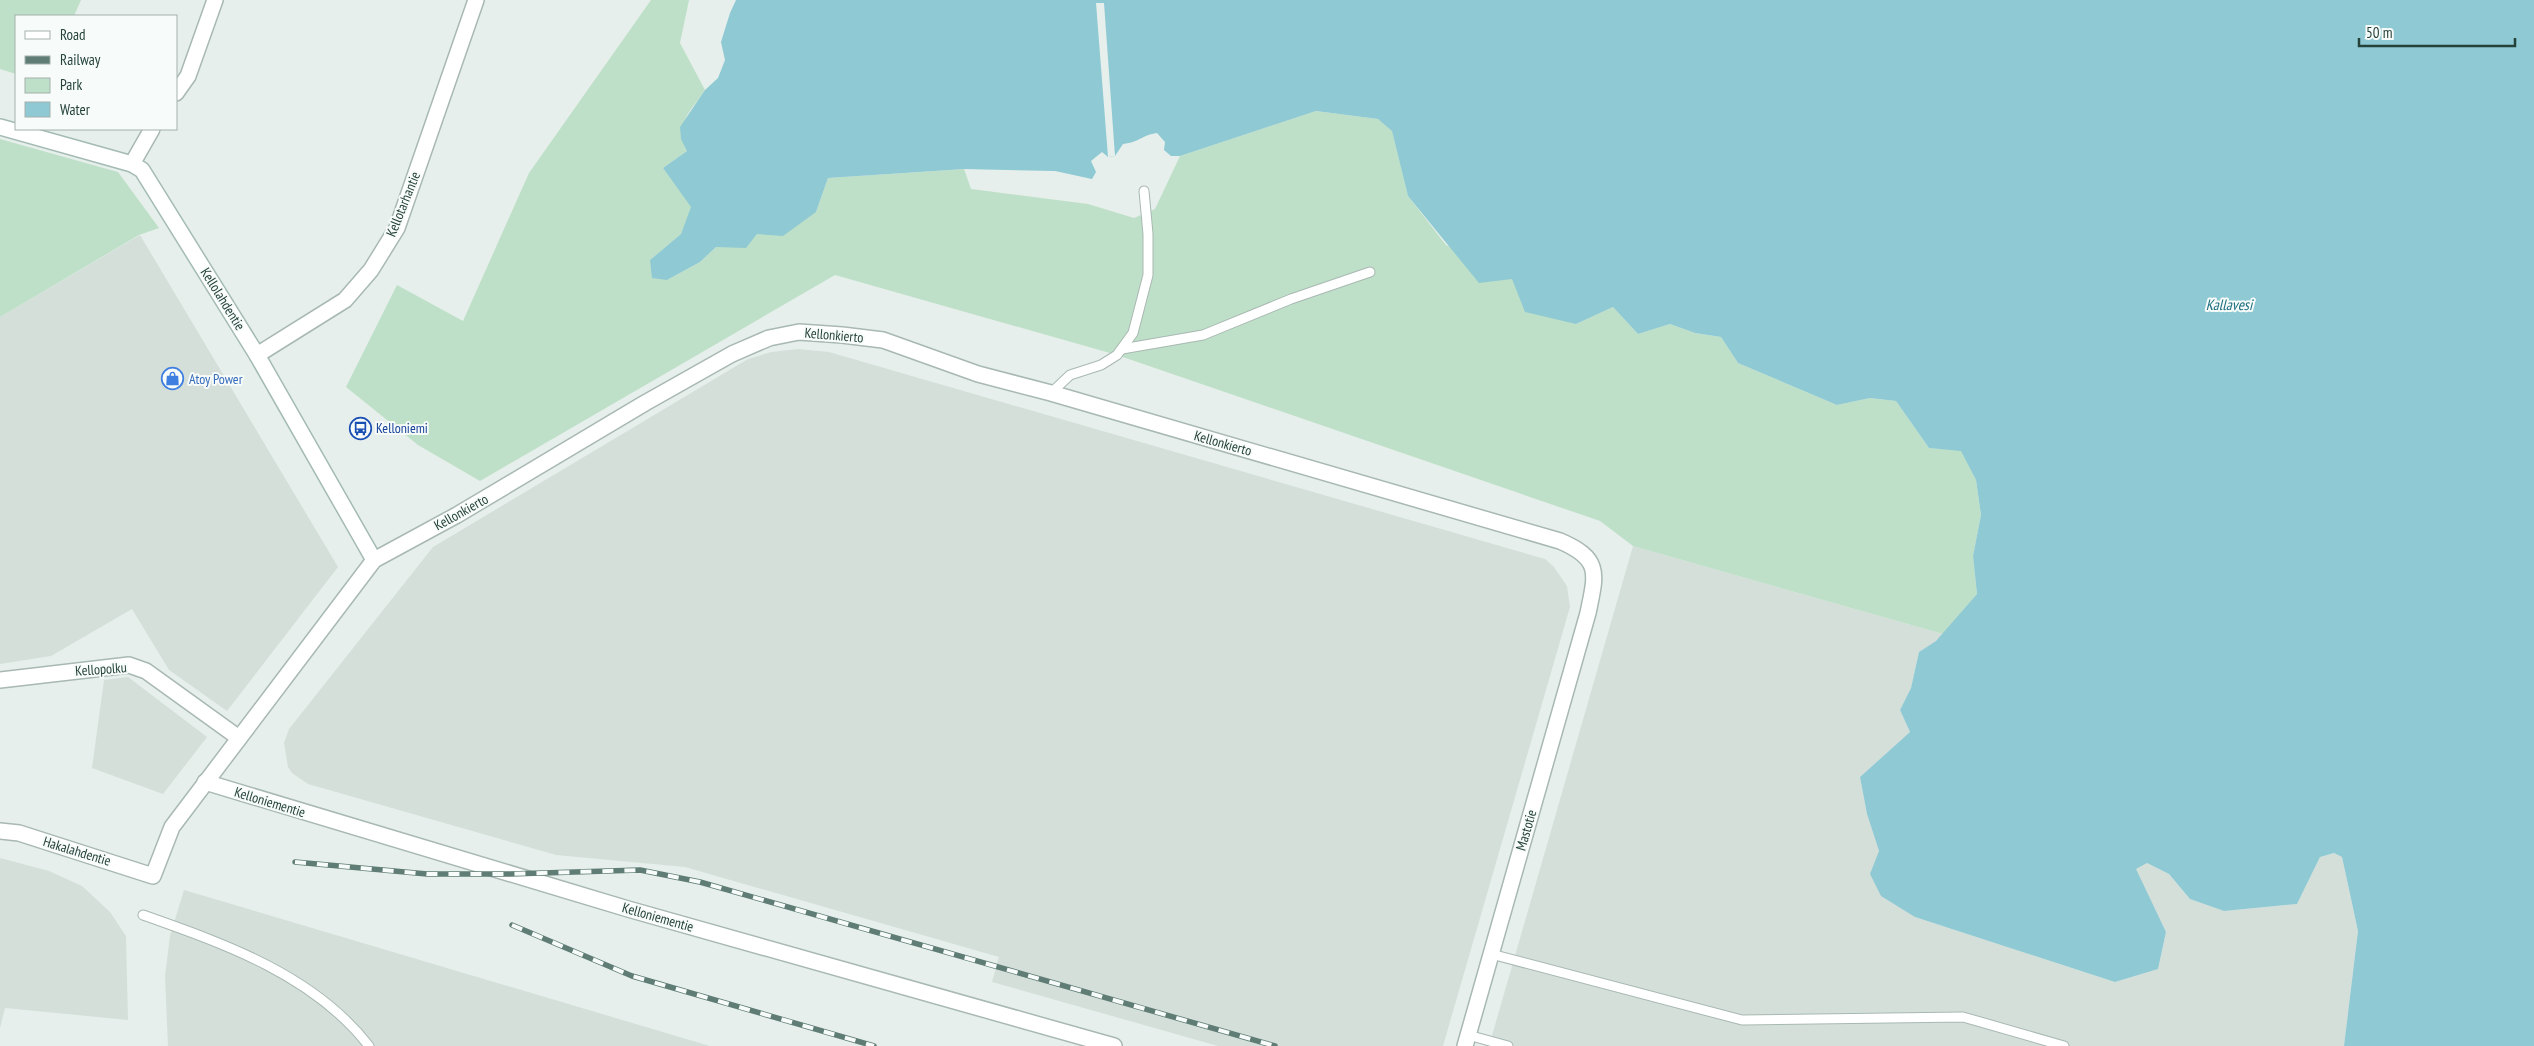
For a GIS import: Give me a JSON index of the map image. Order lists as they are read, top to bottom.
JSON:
{
  "streets": {
    "street": [
      "Kellotarhantie",
      "Kellolahdentie",
      "Kellonkierto",
      "Kellopolku",
      "Kelloniementie",
      "Mastotie",
      "Hakalahdentie"
    ]
  },
  "crossings": [
    ["Kellotarhantie", "Kellolahdentie"],
    ["Kellolahdentie", "Kellonkierto"],
    ["Kellonkierto", "Kellopolku"],
    ["Kellonkierto", "Kelloniementie"],
    ["Kellonkierto", "Mastotie"],
    ["Kellonkierto", "Hakalahdentie"]
  ],
  "water": ["Kallavesi"],
  "places": {
    "shop": ["Atoy Power"],
    "bus stop": ["Kelloniemi"]
  },
  "legend": [
    "Road",
    "Railway",
    "Park",
    "Water"
  ],
  "scale_bar": "50 m"
}
